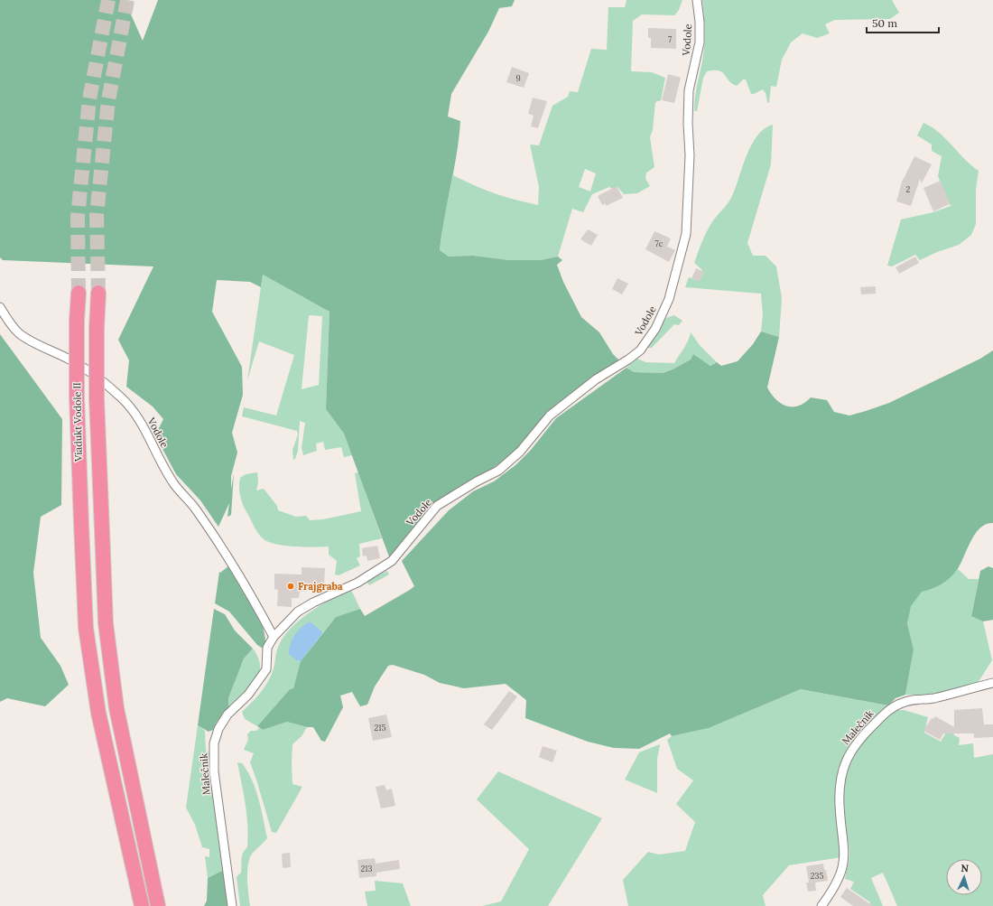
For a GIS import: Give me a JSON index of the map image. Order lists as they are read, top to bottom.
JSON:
{
  "streets": {
    "highway": ["Viadukt Vodole II"],
    "street": ["Vodole", "Malečnik"]
  },
  "crossings": [
    ["Vodole", "Malečnik"]
  ],
  "places": ["Frajgraba"],
  "house_numbers": [
    "7",
    "9",
    "2",
    "7c",
    "215",
    "213",
    "235"
  ],
  "scale_bar": "50 m",
  "north": "top"
}
